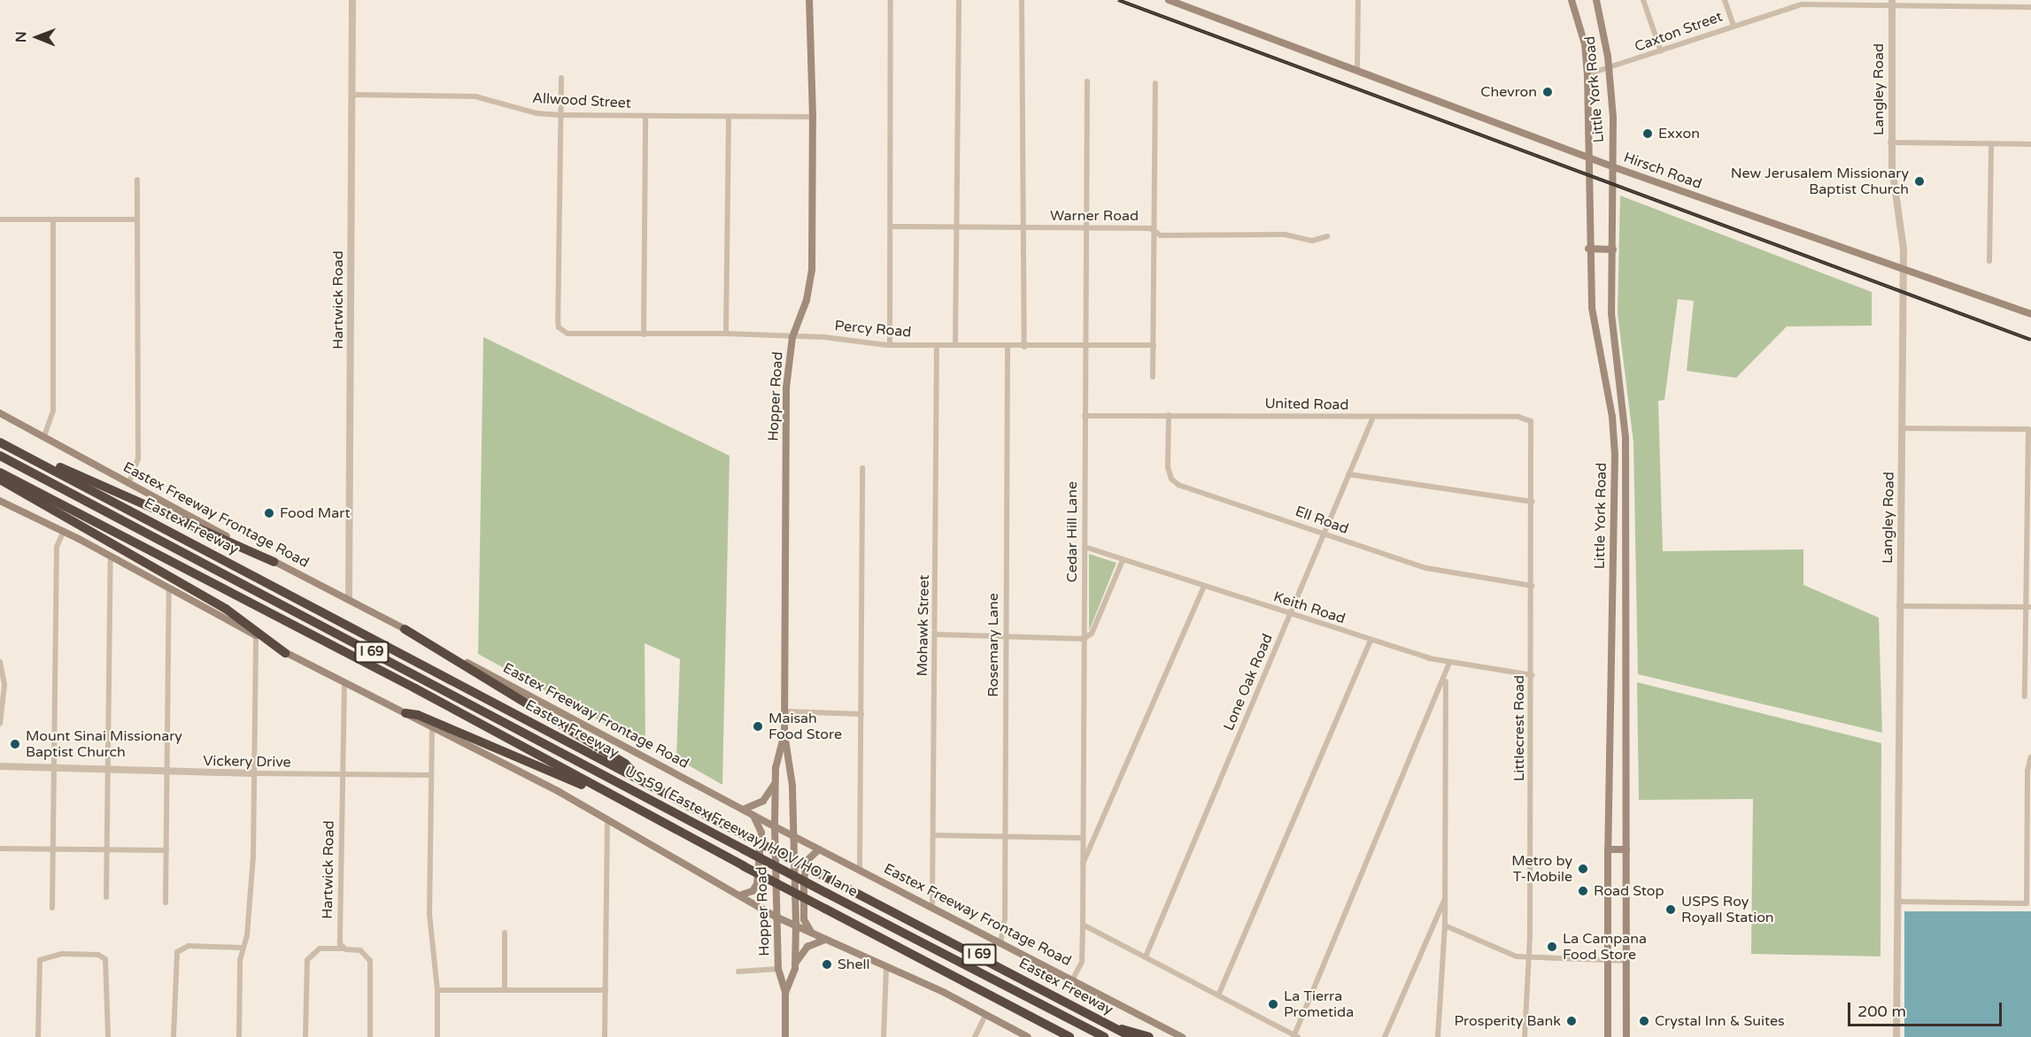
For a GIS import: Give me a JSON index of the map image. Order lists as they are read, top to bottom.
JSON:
{
  "streets": {
    "highway": ["Eastex Freeway", "I 69", "US 59 (Eastex Freeway) HOV/HOT lane"],
    "main road": [
      "Little York Road",
      "Hirsch Road",
      "Hopper Road",
      "Eastex Freeway Frontage Road"
    ],
    "street": [
      "Caxton Street",
      "Langley Road",
      "Allwood Street",
      "Warner Road",
      "Hartwick Road",
      "Percy Road",
      "United Road",
      "Ell Road",
      "Cedar Hill Lane",
      "Keith Road",
      "Mohawk Street",
      "Rosemary Lane",
      "Lone Oak Road",
      "Littlecrest Road",
      "Vickery Drive"
    ]
  },
  "crossings": [
    ["Caxton Street", "Little York Road"],
    ["Caxton Street", "Langley Road"],
    ["Little York Road", "Hirsch Road"],
    ["Langley Road", "Hirsch Road"],
    ["Allwood Street", "Hartwick Road"],
    ["Allwood Street", "Percy Road"],
    ["Allwood Street", "Hopper Road"],
    ["Warner Road", "Cedar Hill Lane"],
    ["Hartwick Road", "Eastex Freeway Frontage Road"],
    ["Hartwick Road", "Vickery Drive"],
    ["Percy Road", "Hopper Road"],
    ["Percy Road", "Cedar Hill Lane"],
    ["Percy Road", "Mohawk Street"],
    ["Percy Road", "Rosemary Lane"],
    ["Hopper Road", "Eastex Freeway Frontage Road"],
    ["United Road", "Ell Road"],
    ["United Road", "Cedar Hill Lane"],
    ["United Road", "Lone Oak Road"],
    ["United Road", "Littlecrest Road"],
    ["Eastex Freeway Frontage Road", "Cedar Hill Lane"],
    ["Eastex Freeway Frontage Road", "Mohawk Street"],
    ["Eastex Freeway Frontage Road", "Rosemary Lane"],
    ["Ell Road", "Lone Oak Road"],
    ["Ell Road", "Littlecrest Road"],
    ["Cedar Hill Lane", "Keith Road"],
    ["Keith Road", "Lone Oak Road"],
    ["Keith Road", "Littlecrest Road"]
  ],
  "places": [
    "Chevron",
    "Exxon",
    "New Jerusalem Missionary Baptist Church",
    "Food Mart",
    "Maisah Food Store",
    "Mount Sinai Missionary Baptist Church",
    "Metro by T-Mobile",
    "Road Stop",
    "USPS Roy Royall Station",
    "La Campana Food Store",
    "Shell",
    "La Tierra Prometida",
    "Prosperity Bank",
    "Crystal Inn & Suites"
  ],
  "scale_bar": "200 m",
  "north": "left"
}
